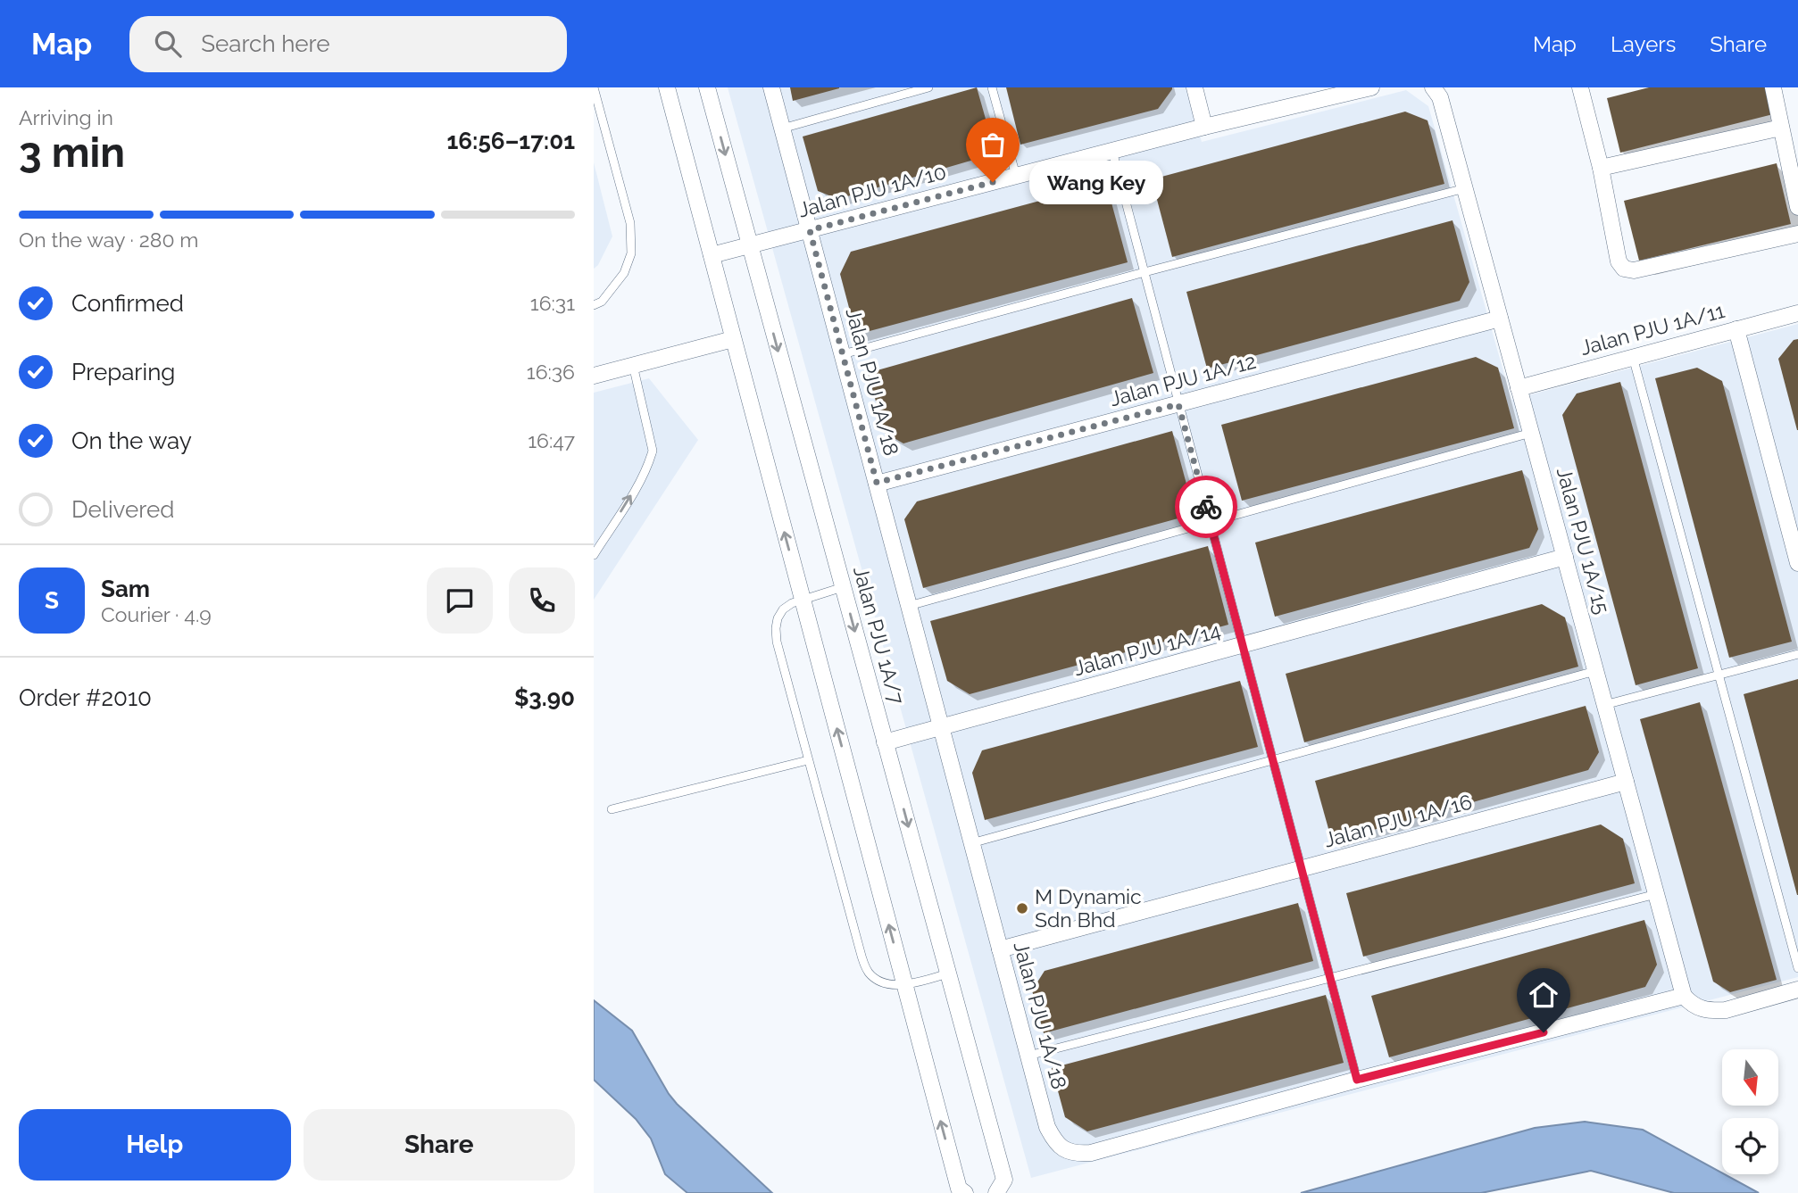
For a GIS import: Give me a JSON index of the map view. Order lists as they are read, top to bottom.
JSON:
{
  "streets": {
    "street": [
      "Jalan PJU 1A/10",
      "Jalan PJU 1A/11",
      "Jalan PJU 1A/12",
      "Jalan PJU 1A/18",
      "Jalan PJU 1A/15",
      "Jalan PJU 1A/7",
      "Jalan PJU 1A/14",
      "Jalan PJU 1A/16"
    ]
  },
  "crossings": [
    ["Jalan PJU 1A/10", "Jalan PJU 1A/18"],
    ["Jalan PJU 1A/10", "Jalan PJU 1A/7"],
    ["Jalan PJU 1A/11", "Jalan PJU 1A/15"],
    ["Jalan PJU 1A/12", "Jalan PJU 1A/18"],
    ["Jalan PJU 1A/12", "Jalan PJU 1A/15"],
    ["Jalan PJU 1A/18", "Jalan PJU 1A/15"],
    ["Jalan PJU 1A/18", "Jalan PJU 1A/14"],
    ["Jalan PJU 1A/18", "Jalan PJU 1A/16"],
    ["Jalan PJU 1A/15", "Jalan PJU 1A/14"],
    ["Jalan PJU 1A/15", "Jalan PJU 1A/16"],
    ["Jalan PJU 1A/7", "Jalan PJU 1A/14"]
  ],
  "places": ["Wang Key", "M Dynamic Sdn Bhd"],
  "north": "bottom",
  "page": {
    "header": "Map",
    "search": "Search here",
    "nav": ["Map", "Layers", "Share"],
    "heading": ["3 min", "Arriving in", "16:56–17:01"],
    "panel": [
      "Sam",
      "Courier · 4.9",
      "Order #2010",
      "$3.90"
    ],
    "bubble": "Wang Key",
    "bar": "On the way · 280 m",
    "list": [
      ["Confirmed", "16:31"],
      ["Preparing", "16:36"],
      ["On the way", "16:47"],
      "Delivered"
    ],
    "round": "S",
    "buttons": ["Help", "Share"]
  }
}
